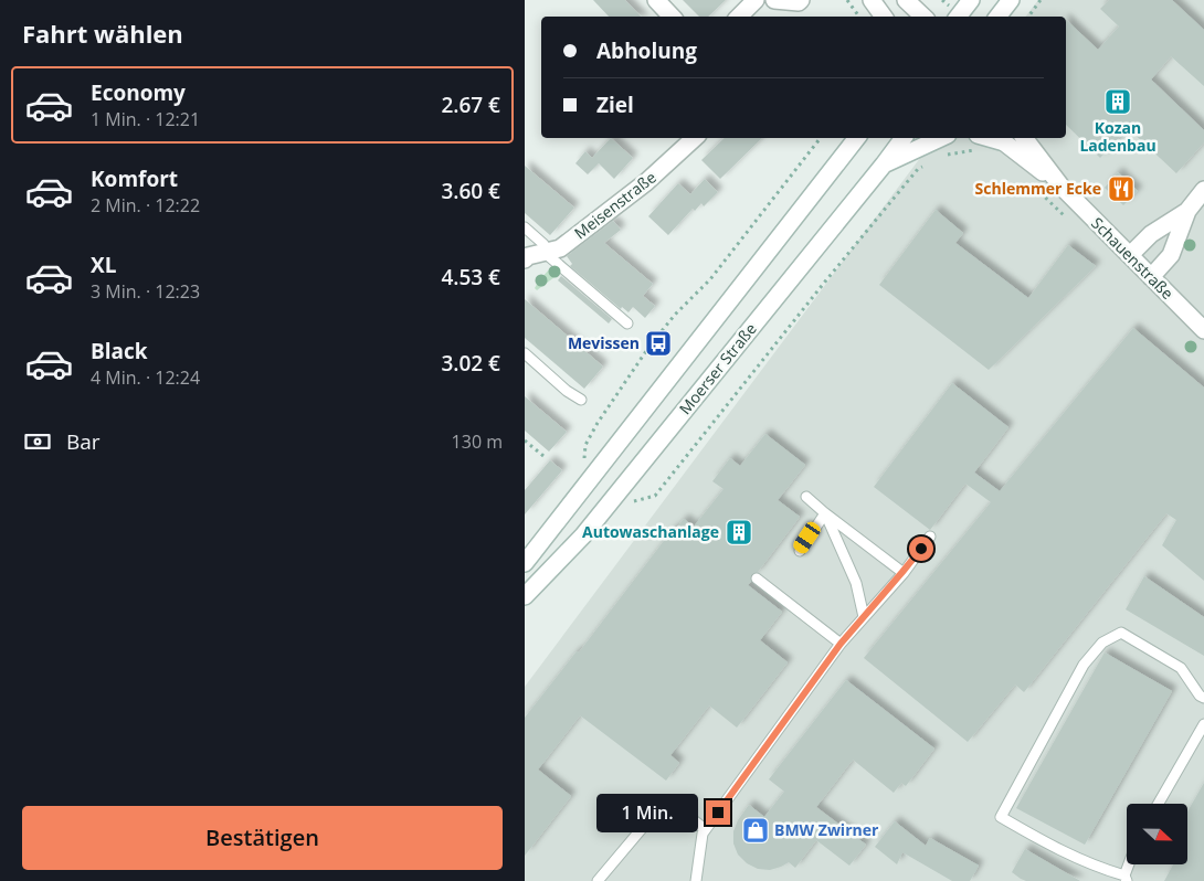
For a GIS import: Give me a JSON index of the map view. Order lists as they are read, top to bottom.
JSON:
{
  "streets": {
    "main road": ["Meisenstraße", "Schauenstraße", "Moerser Straße"]
  },
  "places": {
    "building": ["Kozan Ladenbau", "Autowaschanlage"],
    "restaurant": ["Schlemmer Ecke"],
    "bus stop": ["Mevissen"],
    "shop": ["BMW Zwirner"]
  },
  "north": "right",
  "page": {
    "heading": "Fahrt wählen",
    "banner": ["Abholung", "Ziel"],
    "list": [
      {
        "name": "Economy",
        "note": "1 Min. · 12:21",
        "value": "2.67 €"
      },
      {
        "name": "Komfort",
        "note": "2 Min. · 12:22",
        "value": "3.60 €"
      },
      {
        "name": "XL",
        "note": "3 Min. · 12:23",
        "value": "4.53 €"
      },
      {
        "name": "Black",
        "note": "4 Min. · 12:24",
        "value": "3.02 €"
      }
    ],
    "pay": ["Bar", "130 m"],
    "bubble": "1 Min.",
    "buttons": "Bestätigen"
  }
}
